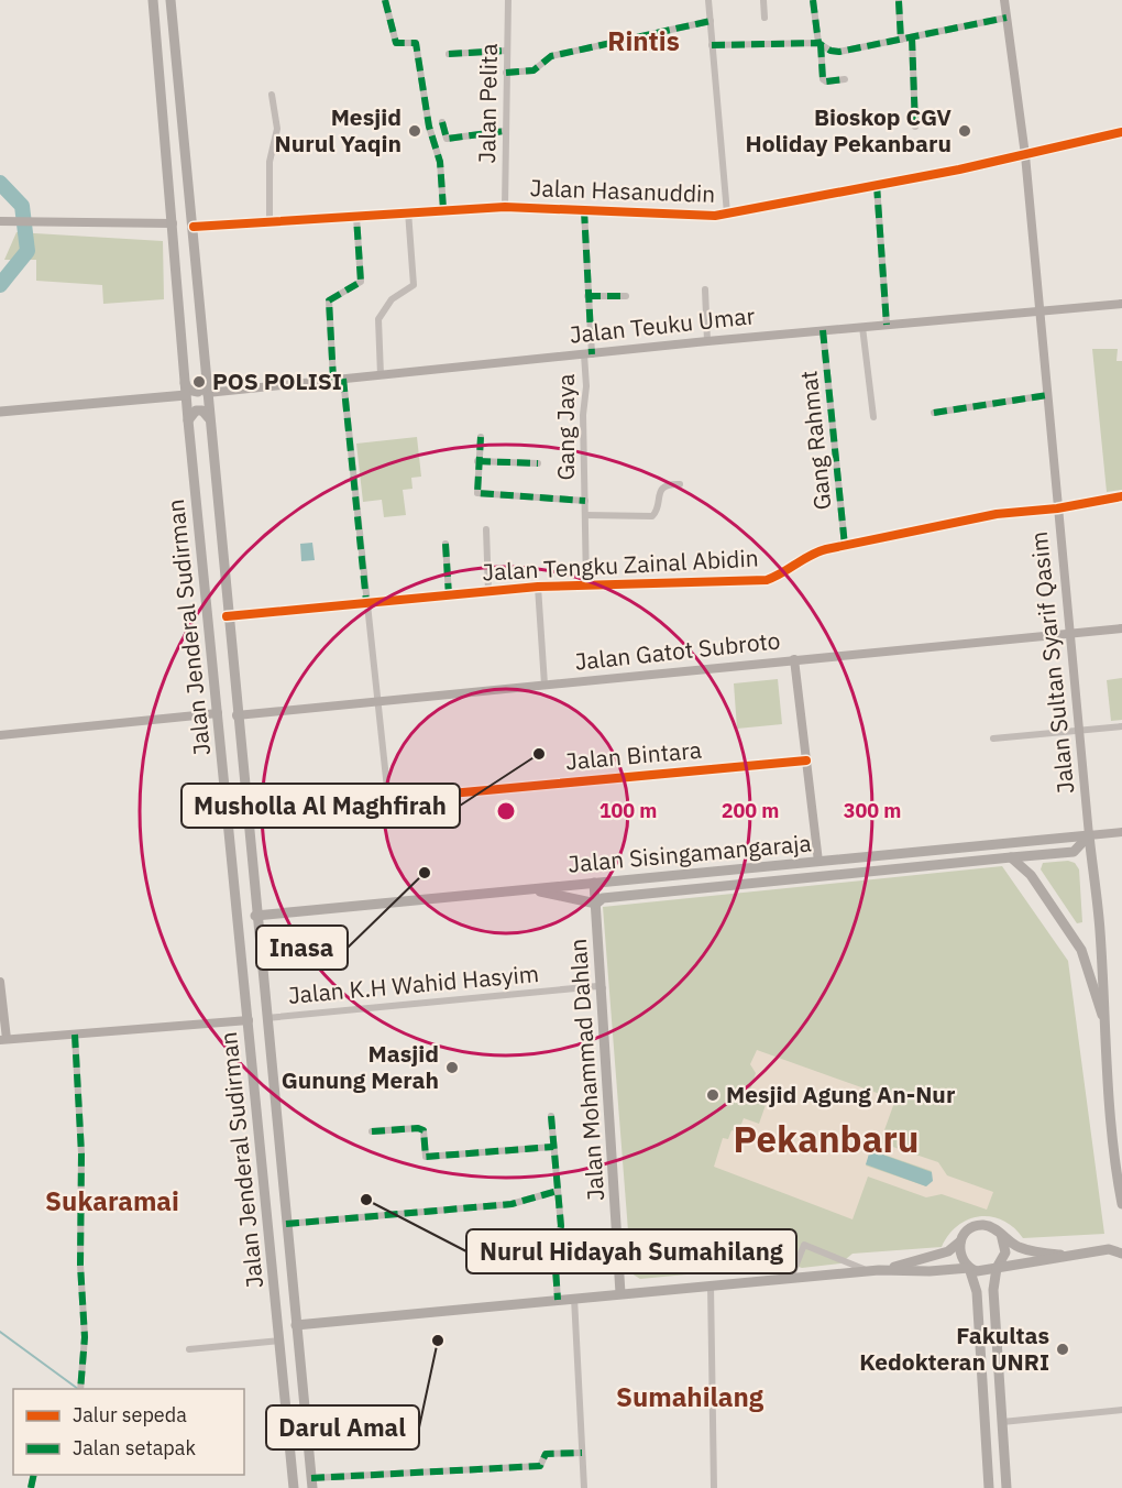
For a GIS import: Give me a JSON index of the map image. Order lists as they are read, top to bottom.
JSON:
{
  "streets": {
    "main road": [
      "Jalan Jenderal Sudirman",
      "Jalan Sultan Syarif Qasim",
      "Jalan Sisingamangaraja",
      "Jalan Mohammad Dahlan"
    ],
    "street": [
      "Jalan Pelita",
      "Jalan Hasanuddin",
      "Jalan Teuku Umar",
      "Gang Jaya",
      "Gang Rahmat",
      "Jalan Tengku Zainal Abidin",
      "Jalan Gatot Subroto",
      "Jalan Bintara",
      "Jalan K.H Wahid Hasyim"
    ]
  },
  "crossings": [
    ["Jalan Pelita", "Jalan Hasanuddin"],
    ["Jalan Hasanuddin", "Gang Jaya"],
    ["Jalan Hasanuddin", "Jalan Jenderal Sudirman"],
    ["Jalan Hasanuddin", "Jalan Sultan Syarif Qasim"],
    ["Jalan Teuku Umar", "Gang Jaya"],
    ["Jalan Teuku Umar", "Gang Rahmat"],
    ["Jalan Teuku Umar", "Jalan Jenderal Sudirman"],
    ["Jalan Teuku Umar", "Jalan Sultan Syarif Qasim"],
    ["Gang Jaya", "Jalan Tengku Zainal Abidin"],
    ["Gang Rahmat", "Jalan Tengku Zainal Abidin"],
    ["Jalan Tengku Zainal Abidin", "Jalan Jenderal Sudirman"],
    ["Jalan Tengku Zainal Abidin", "Jalan Sultan Syarif Qasim"],
    ["Jalan Jenderal Sudirman", "Jalan Gatot Subroto"],
    ["Jalan Jenderal Sudirman", "Jalan Sisingamangaraja"],
    ["Jalan Jenderal Sudirman", "Jalan K.H Wahid Hasyim"],
    ["Jalan Gatot Subroto", "Jalan Sultan Syarif Qasim"],
    ["Jalan Sultan Syarif Qasim", "Jalan Sisingamangaraja"],
    ["Jalan Sisingamangaraja", "Jalan Mohammad Dahlan"],
    ["Jalan K.H Wahid Hasyim", "Jalan Mohammad Dahlan"]
  ],
  "districts": [
    "Rintis",
    "Pekanbaru",
    "Sukaramai",
    "Sumahilang"
  ],
  "places": [
    "Mesjid Nurul Yaqin",
    "Bioskop CGV Holiday Pekanbaru",
    "POS POLISI",
    "Musholla Al Maghfirah",
    "Inasa",
    "Masjid Gunung Merah",
    "Mesjid Agung An-Nur",
    "Nurul Hidayah Sumahilang",
    "Darul Amal",
    "Fakultas Kedokteran UNRI"
  ],
  "legend": ["Jalur sepeda", "Jalan setapak"],
  "rings": ["100 m", "200 m", "300 m"]
}
